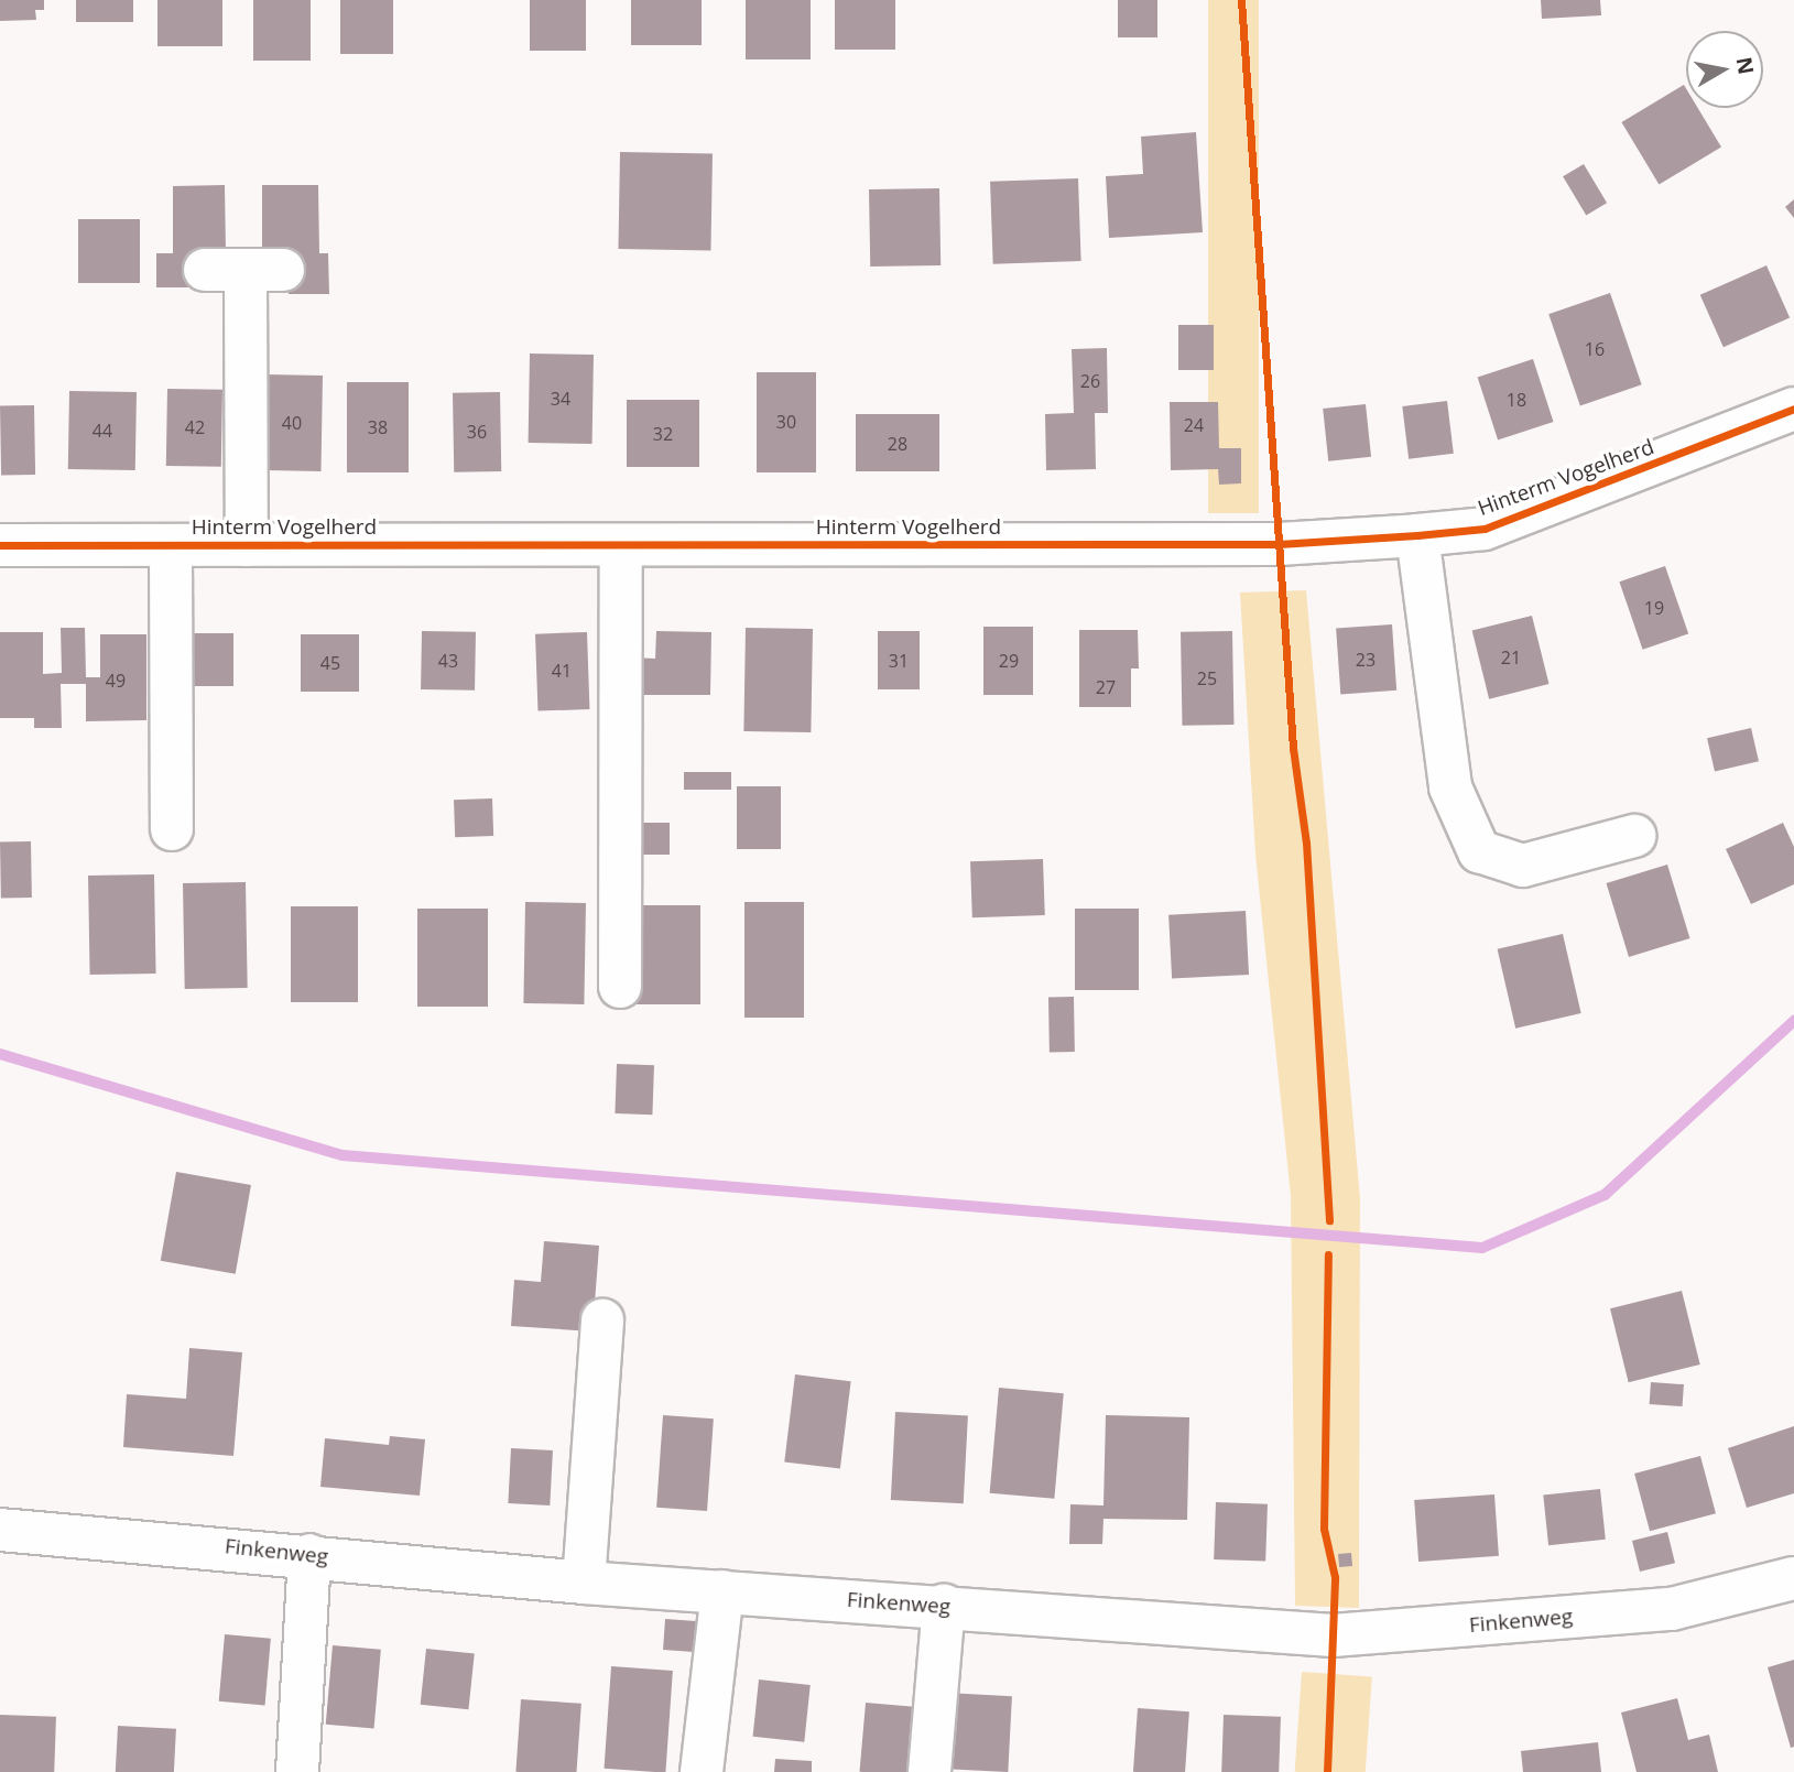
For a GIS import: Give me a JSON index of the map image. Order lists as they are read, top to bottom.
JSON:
{
  "streets": {
    "street": ["Hinterm Vogelherd", "Finkenweg"]
  },
  "house_numbers": [
    "16",
    "26",
    "34",
    "18",
    "30",
    "40",
    "24",
    "42",
    "38",
    "44",
    "36",
    "32",
    "28",
    "19",
    "21",
    "23",
    "43",
    "31",
    "29",
    "45",
    "41",
    "25",
    "49",
    "27"
  ],
  "north": "right"
}
